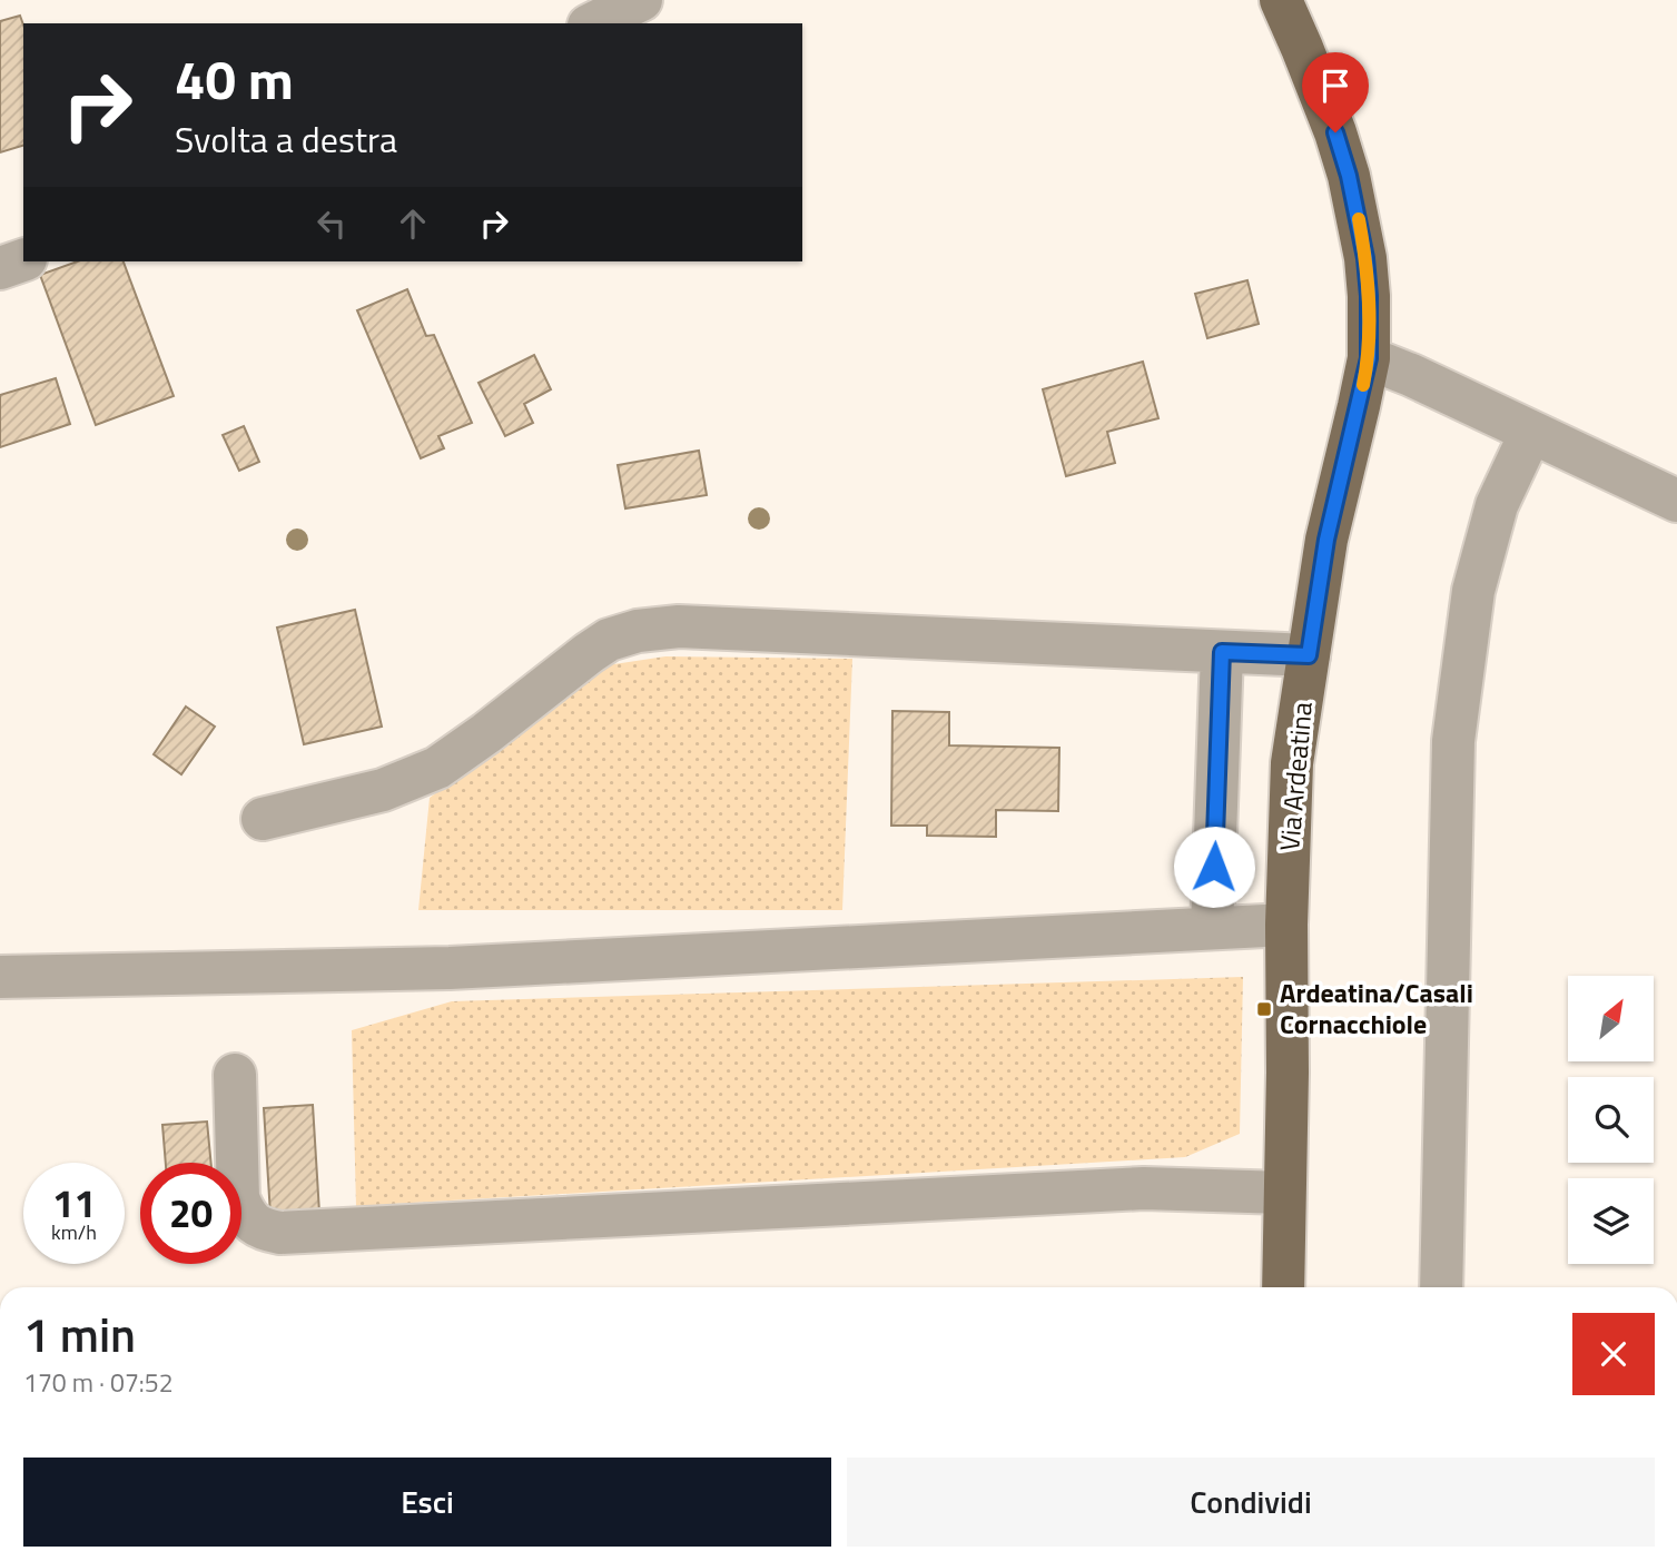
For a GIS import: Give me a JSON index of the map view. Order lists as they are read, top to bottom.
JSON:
{
  "streets": {
    "main road": ["Via Ardeatina"]
  },
  "places": {
    "transit": ["Ardeatina/Casali Cornacchiole"]
  },
  "north": "top right",
  "page": {
    "turn": ["40 m", "Svolta a destra"],
    "speed": "11 km/h",
    "limit": "20",
    "heading": ["1 min", "170 m · 07:52"],
    "buttons": ["Esci", "Condividi"]
  }
}
